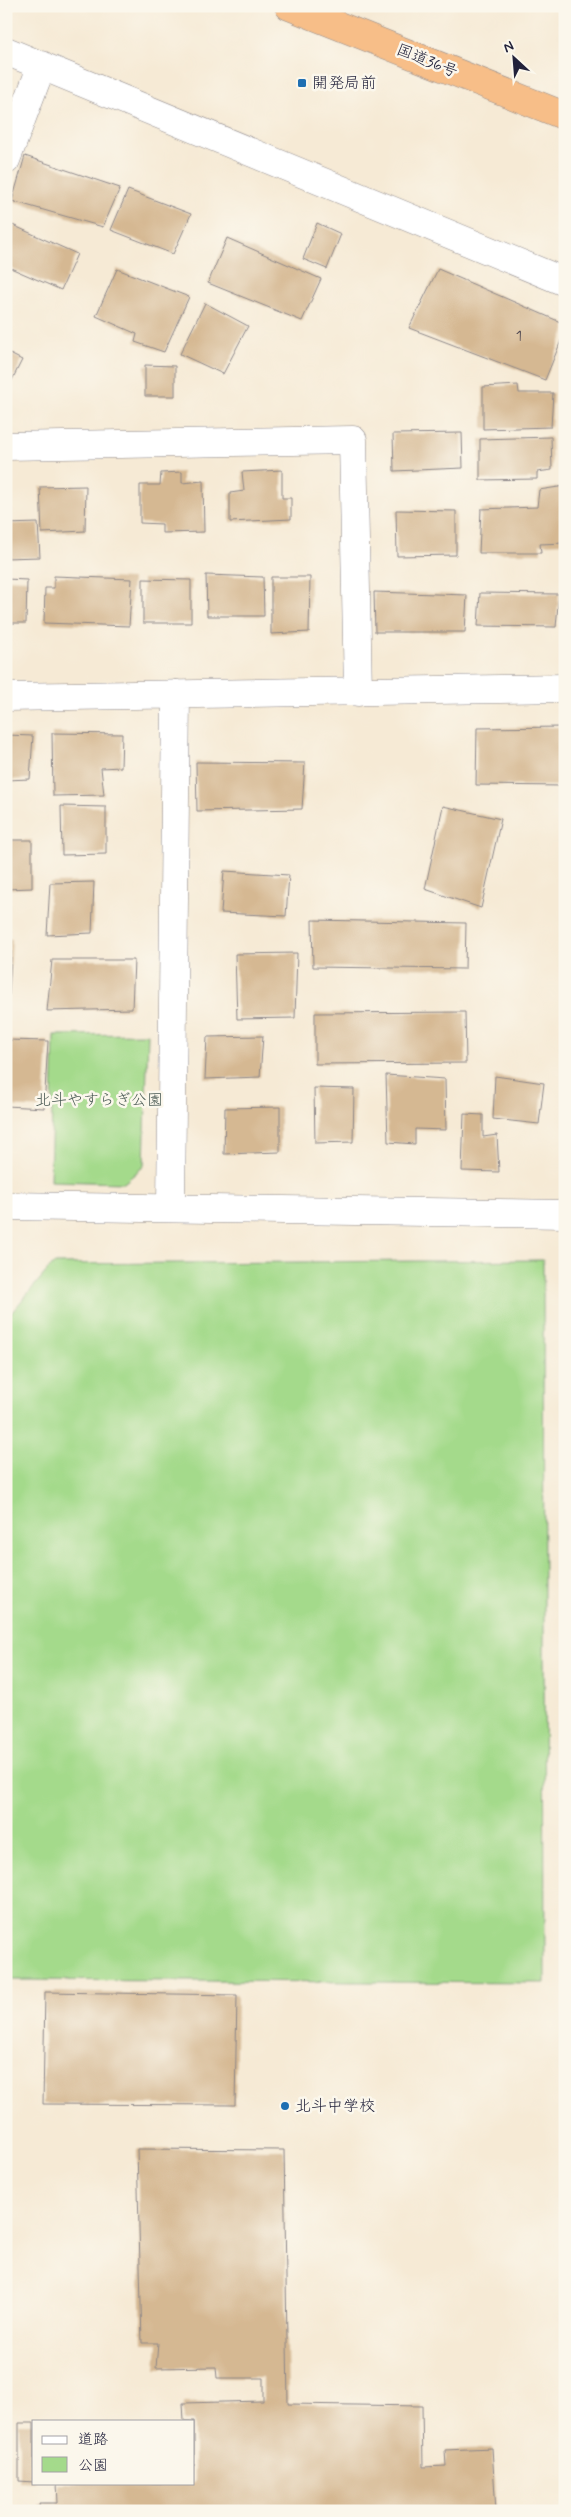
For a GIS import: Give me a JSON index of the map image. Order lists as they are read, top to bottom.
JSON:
{
  "streets": {
    "highway": ["国道36号"]
  },
  "parks": ["北斗やすらぎ公園"],
  "places": {
    "transit": ["開発局前"],
    "other": ["北斗中学校"]
  },
  "house_numbers": ["1"],
  "legend": ["道路", "公園"],
  "north": "top left"
}
